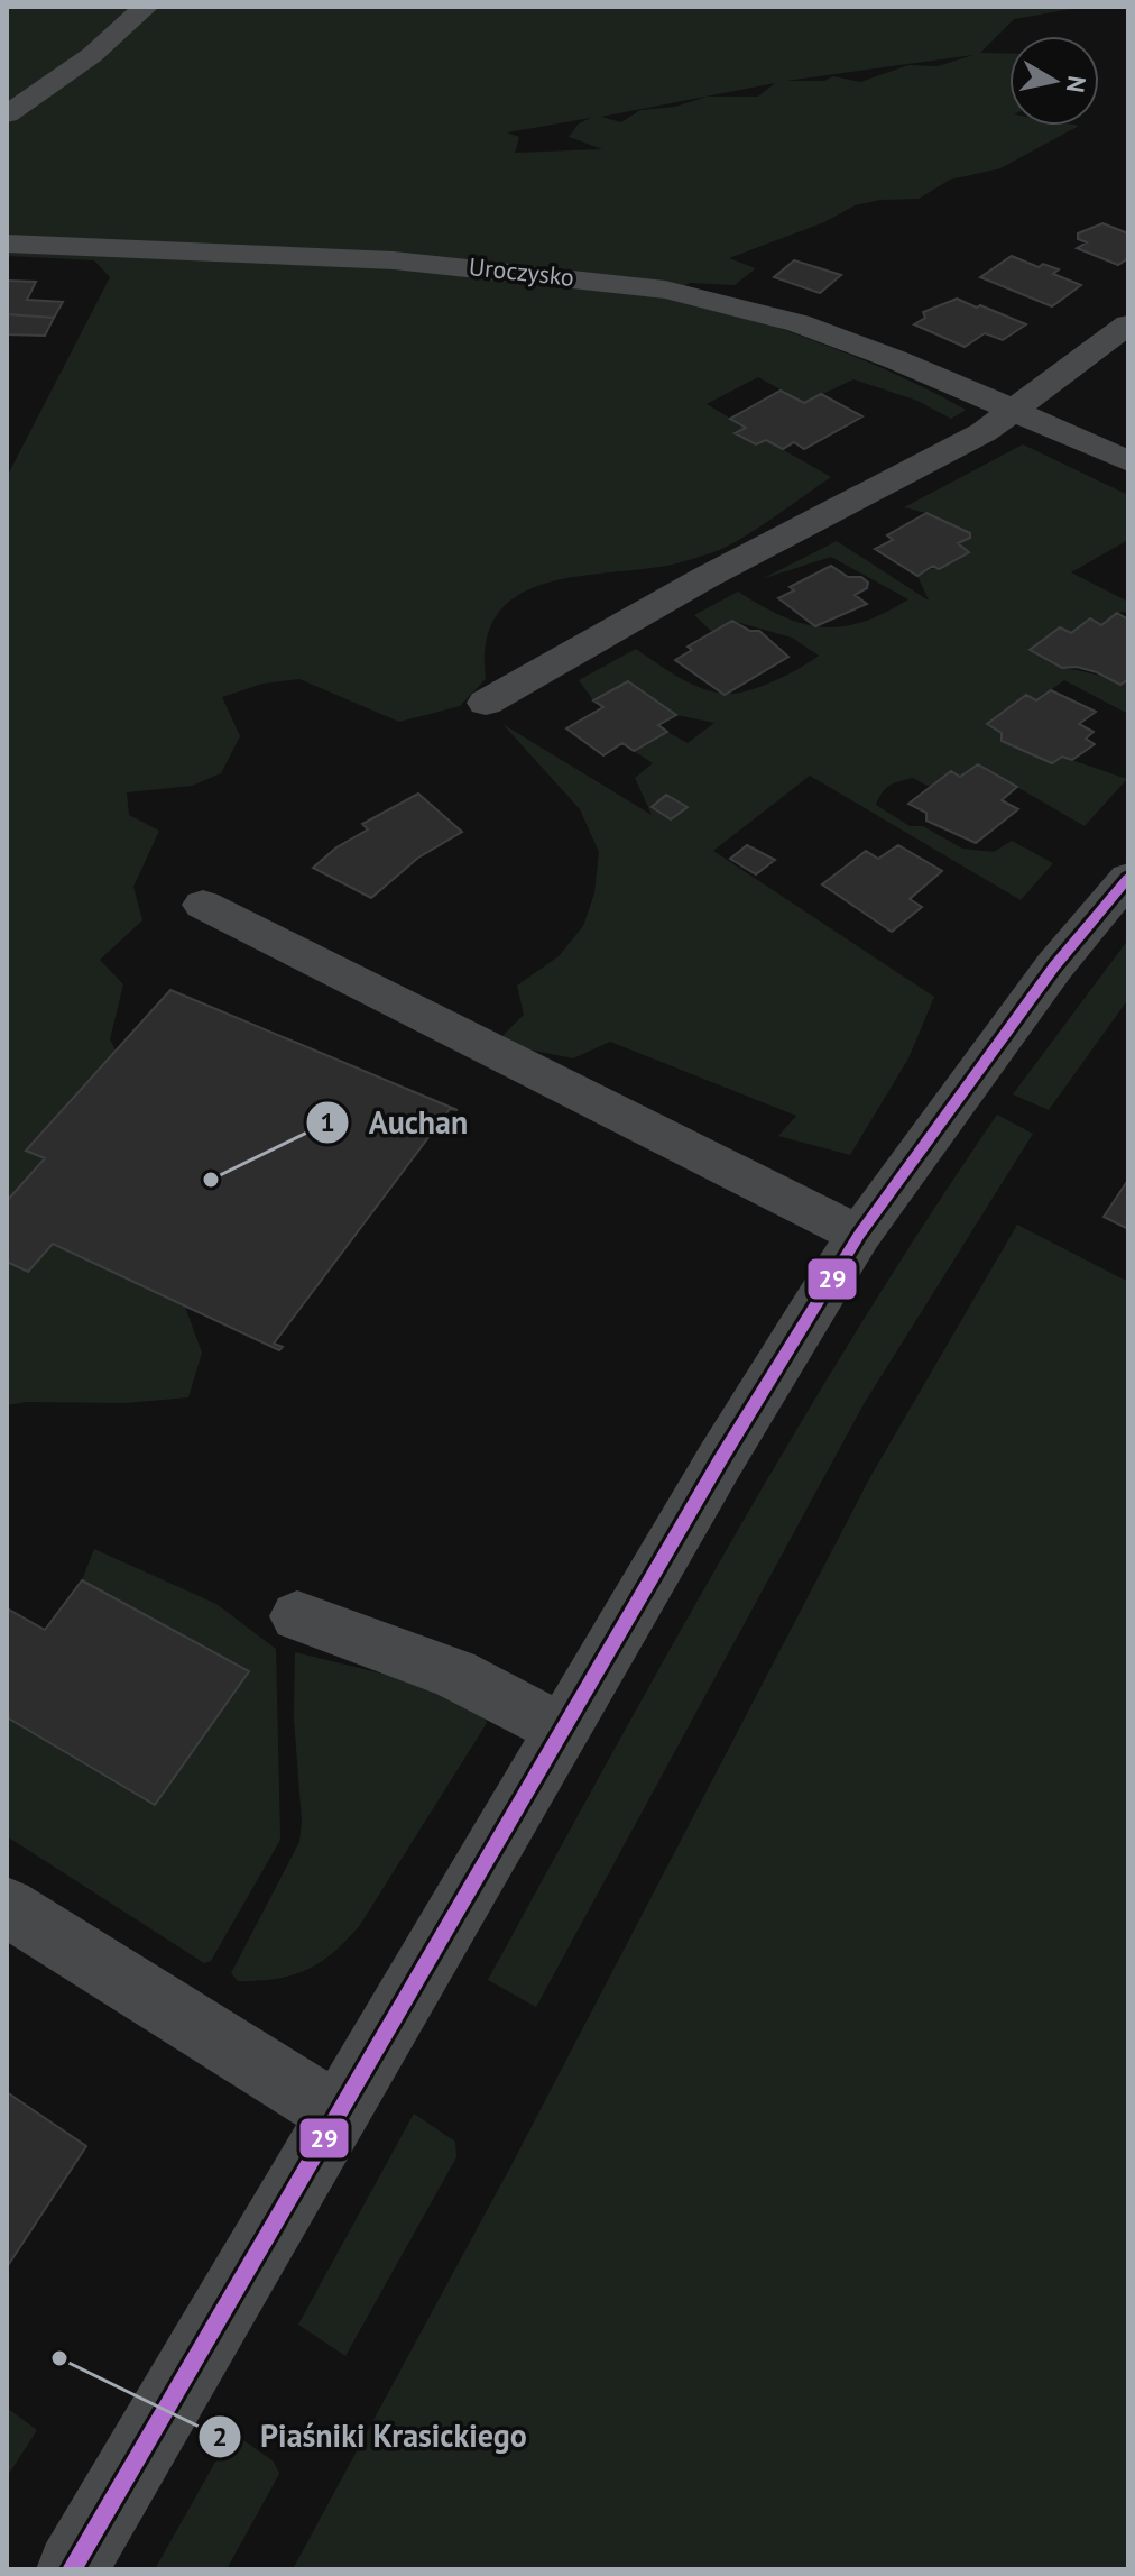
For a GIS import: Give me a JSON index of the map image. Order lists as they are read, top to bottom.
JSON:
{
  "streets": {
    "street": ["Uroczysko"]
  },
  "places": ["Auchan", "Piaśniki Krasickiego"],
  "lines": ["transit line 29"],
  "north": "right"
}
